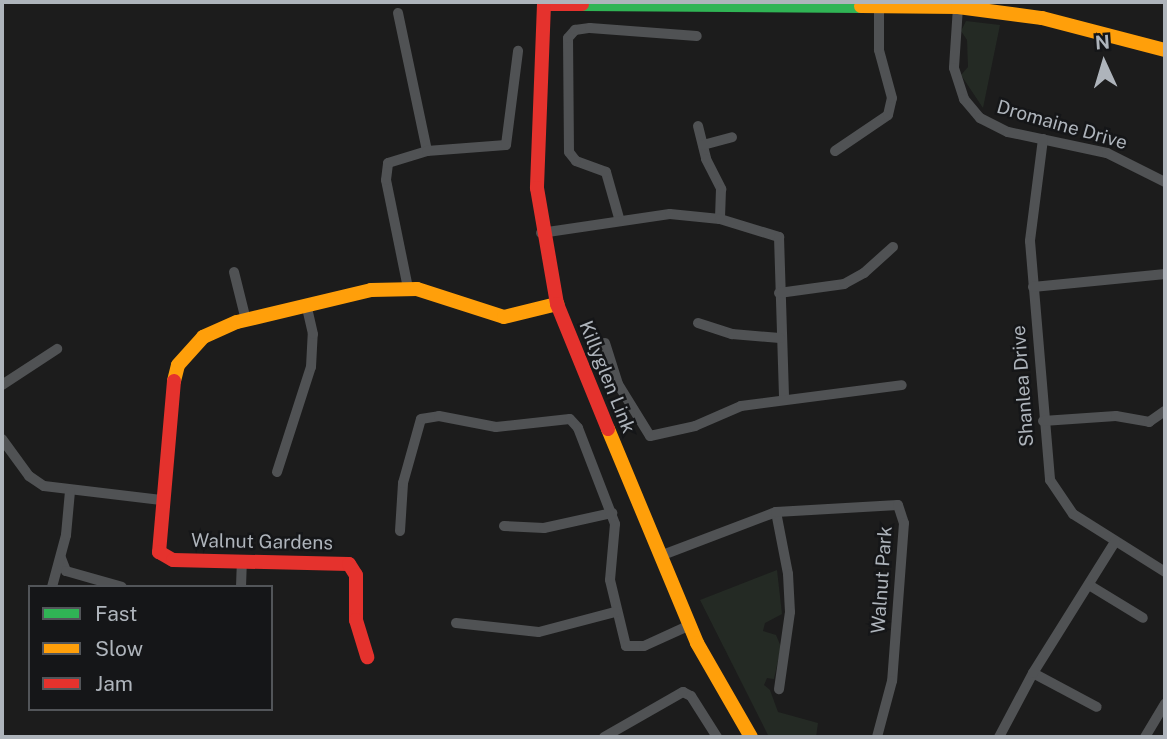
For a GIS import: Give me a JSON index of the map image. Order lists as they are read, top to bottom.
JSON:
{
  "streets": {
    "street": [
      "Dromaine Drive",
      "Killyglen Link",
      "Shanlea Drive",
      "Walnut Gardens",
      "Walnut Park"
    ]
  },
  "crossings": [
    ["Dromaine Drive", "Shanlea Drive"],
    ["Killyglen Link", "Walnut Gardens"],
    ["Killyglen Link", "Walnut Park"]
  ],
  "legend": ["Fast", "Slow", "Jam"],
  "north": "top"
}
